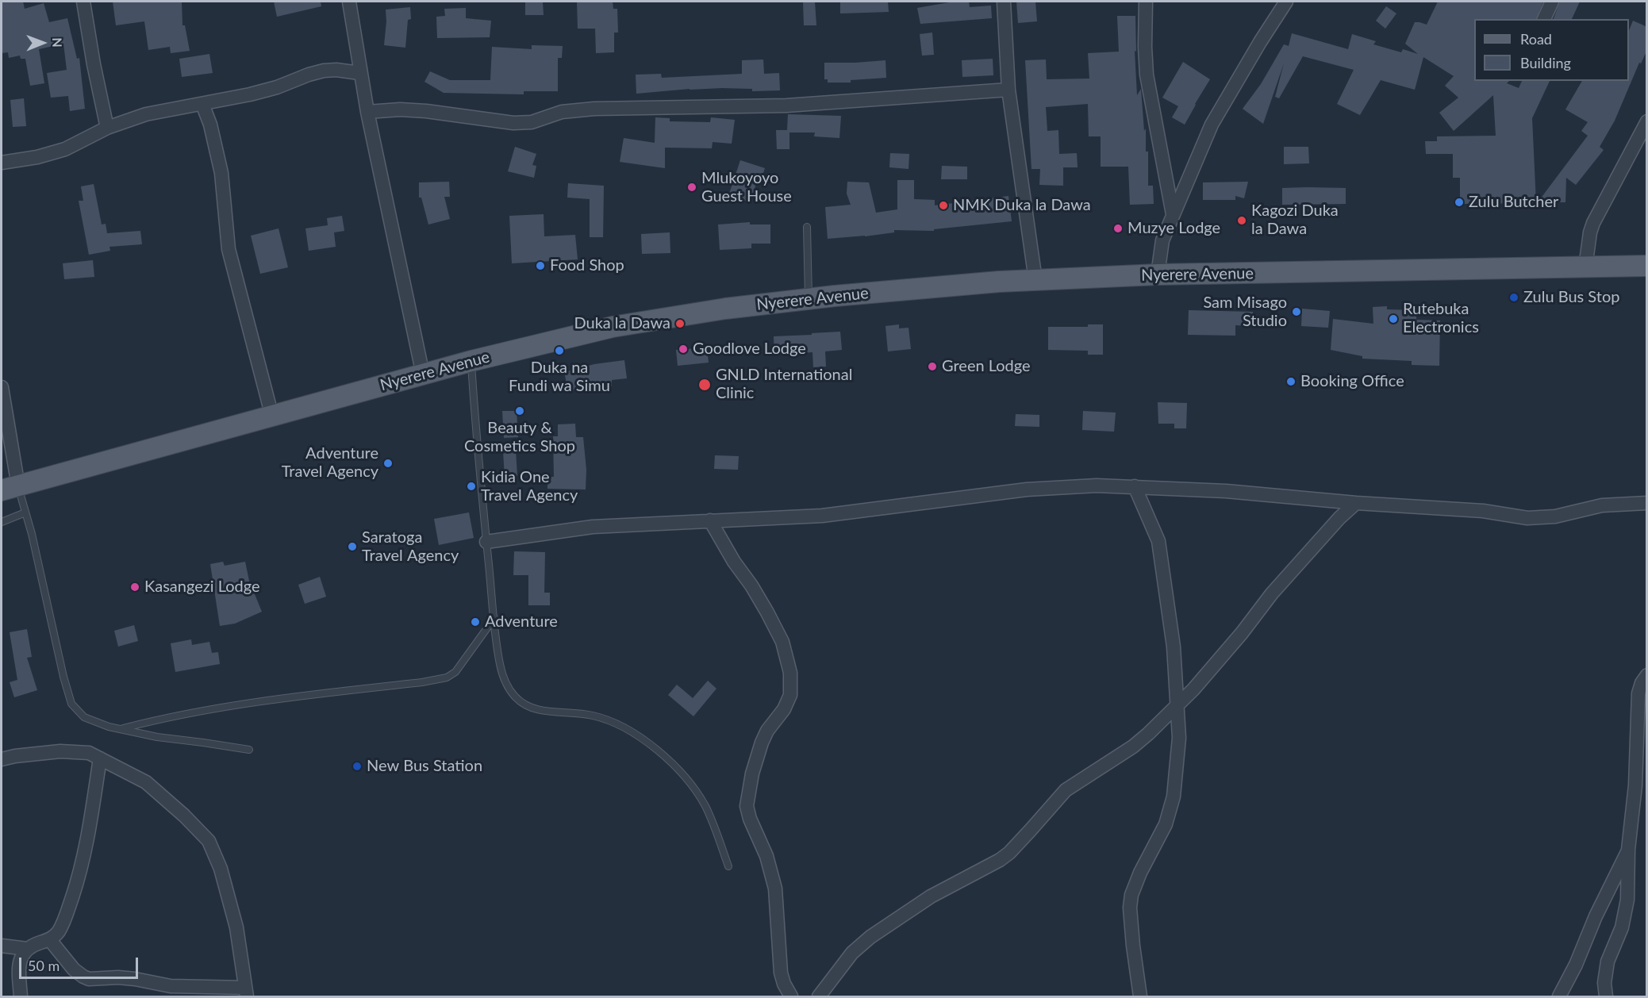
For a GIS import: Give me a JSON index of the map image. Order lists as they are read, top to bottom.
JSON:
{
  "streets": {
    "main road": ["Nyerere Avenue"]
  },
  "places": [
    "Mlukoyoyo Guest House",
    "Zulu Butcher",
    "NMK Duka la Dawa",
    "Kagozi Duka la Dawa",
    "Muzye Lodge",
    "Food Shop",
    "Zulu Bus Stop",
    "Sam Misago Studio",
    "Rutebuka Electronics",
    "Duka la Dawa",
    "Goodlove Lodge",
    "Duka na Fundi wa Simu",
    "Green Lodge",
    "Booking Office",
    "GNLD International Clinic",
    "Beauty & Cosmetics Shop",
    "Adventure Travel Agency",
    "Kidia One Travel Agency",
    "Saratoga Travel Agency",
    "Kasangezi Lodge",
    "Adventure",
    "New Bus Station"
  ],
  "legend": ["Road", "Building"],
  "scale_bar": "50 m",
  "north": "right"
}
